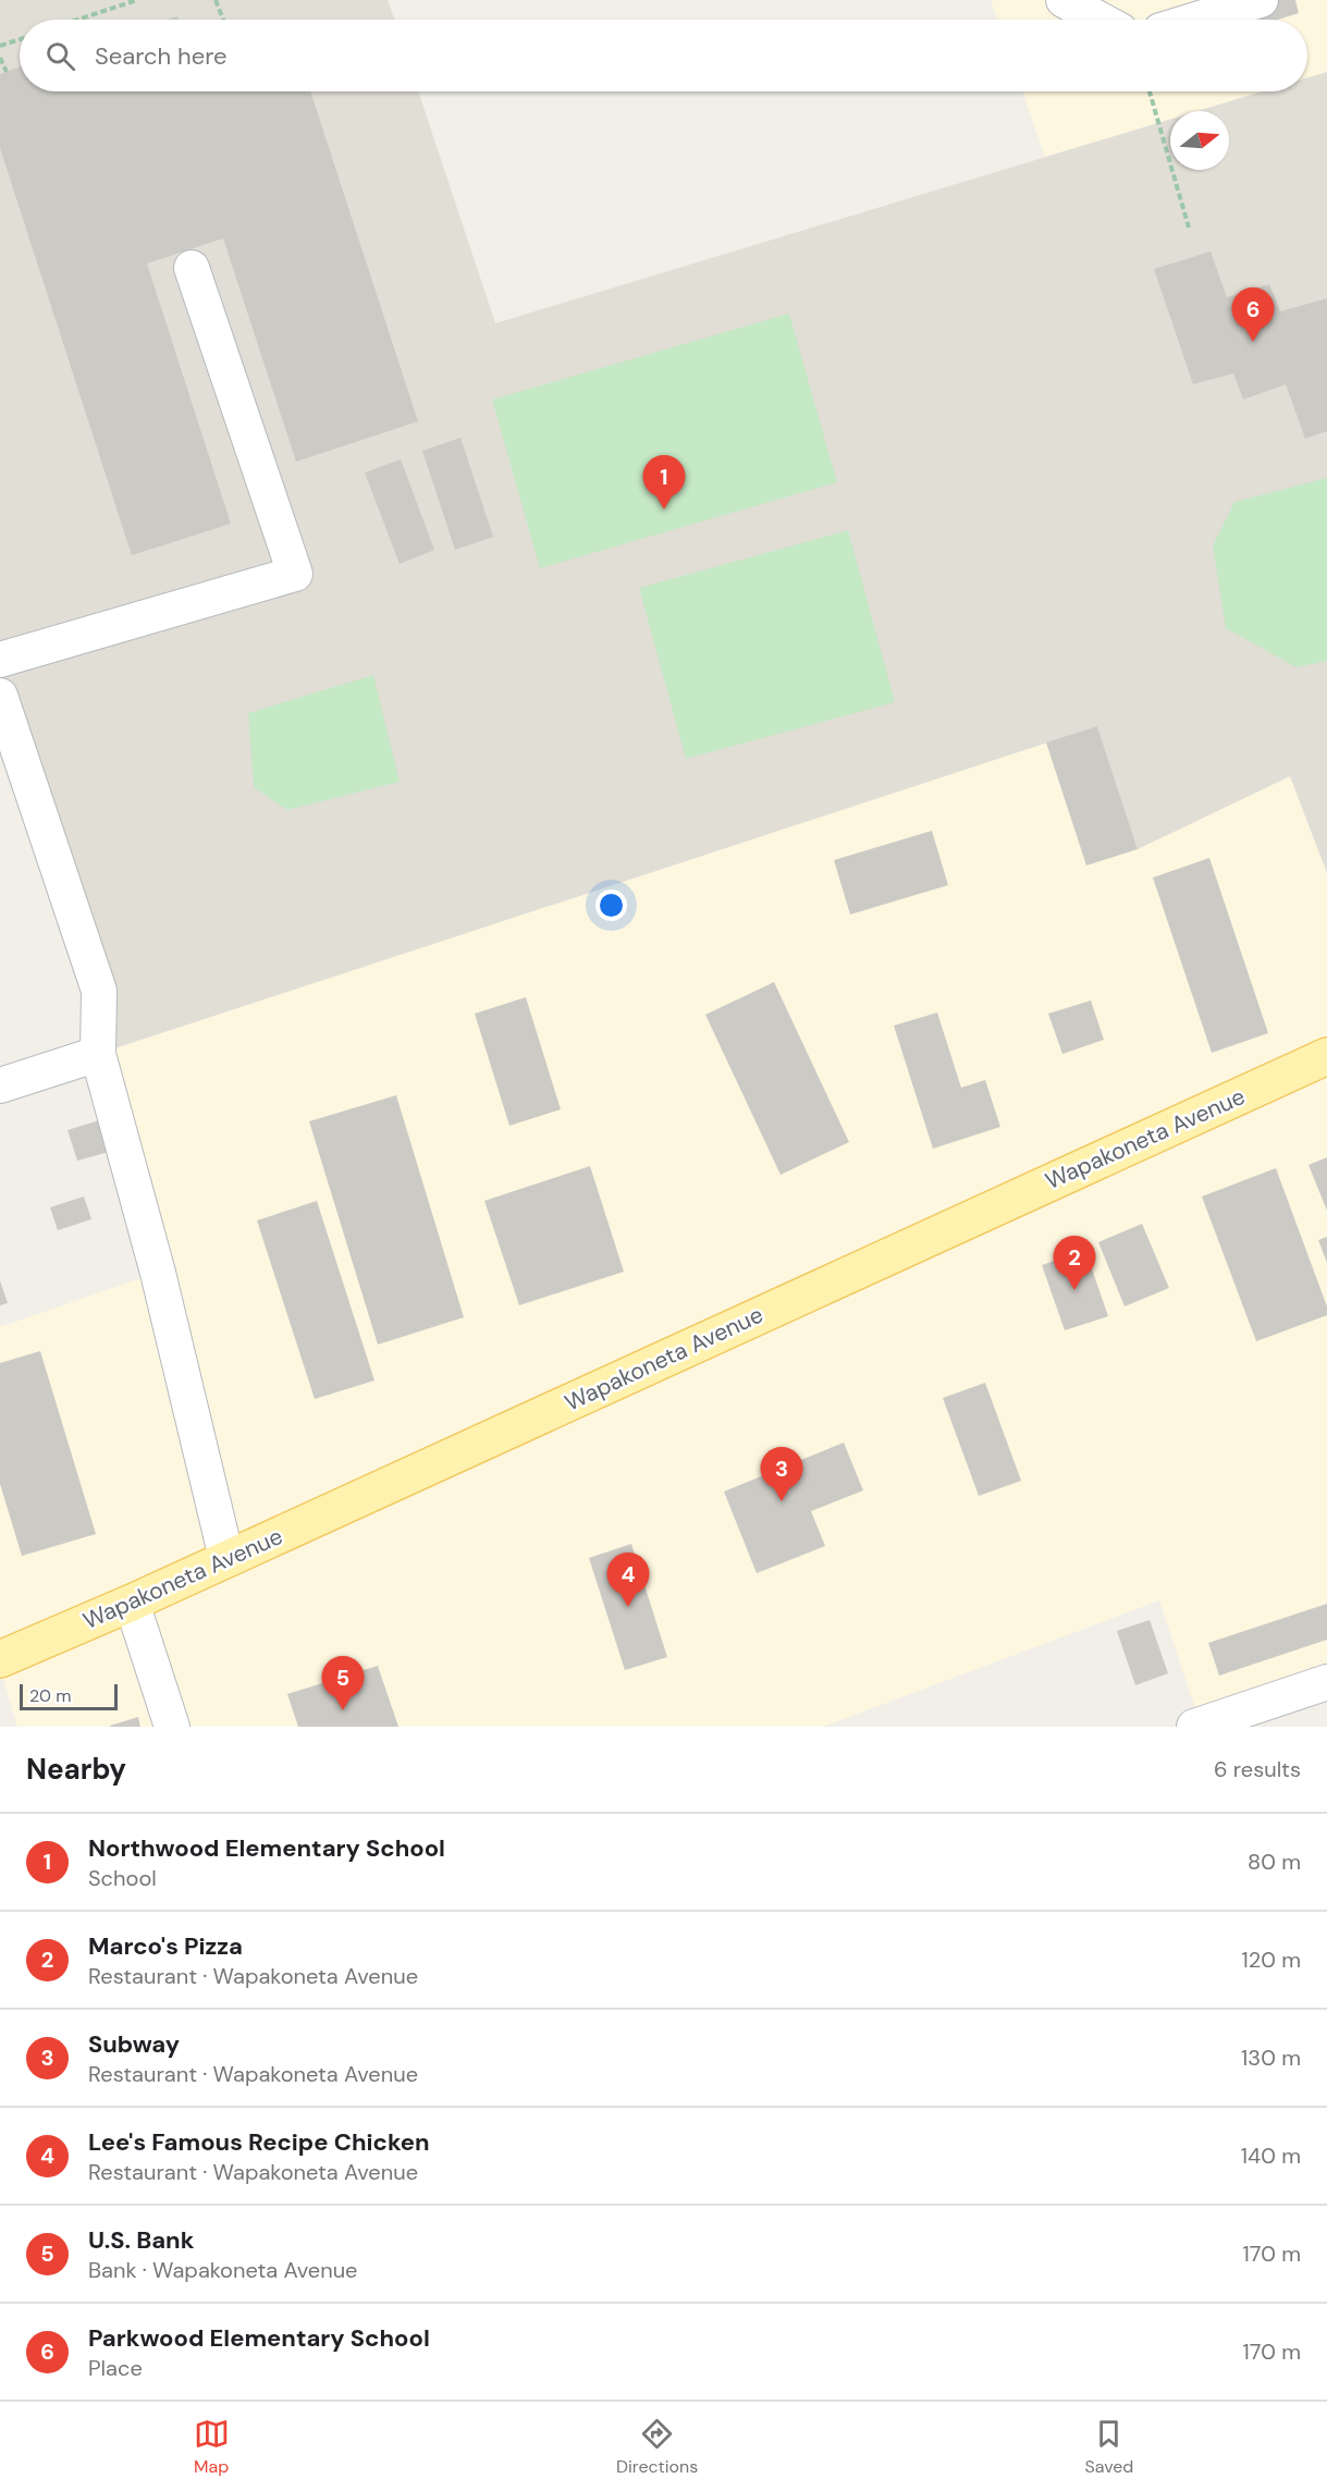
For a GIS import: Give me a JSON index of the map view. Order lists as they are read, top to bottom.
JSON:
{
  "streets": {
    "main road": ["Wapakoneta Avenue"]
  },
  "scale_bar": "20 m",
  "north": "right",
  "page": {
    "search": "Search here",
    "pins": [
      "6",
      "1",
      "2",
      "3",
      "4",
      "5"
    ],
    "scale": "20 m",
    "heading": ["Nearby", "6 results"],
    "list": [
      {
        "mark": "1",
        "name": "Northwood Elementary School",
        "note": "School",
        "value": "80 m"
      },
      {
        "mark": "2",
        "name": "Marco's Pizza",
        "note": "Restaurant · Wapakoneta Avenue",
        "value": "120 m"
      },
      {
        "mark": "3",
        "name": "Subway",
        "note": "Restaurant · Wapakoneta Avenue",
        "value": "130 m"
      },
      {
        "mark": "4",
        "name": "Lee's Famous Recipe Chicken",
        "note": "Restaurant · Wapakoneta Avenue",
        "value": "140 m"
      },
      {
        "mark": "5",
        "name": "U.S. Bank",
        "note": "Bank · Wapakoneta Avenue",
        "value": "170 m"
      },
      {
        "mark": "6",
        "name": "Parkwood Elementary School",
        "note": "Place",
        "value": "170 m"
      }
    ],
    "nav": ["Map", "Directions", "Saved"]
  }
}
